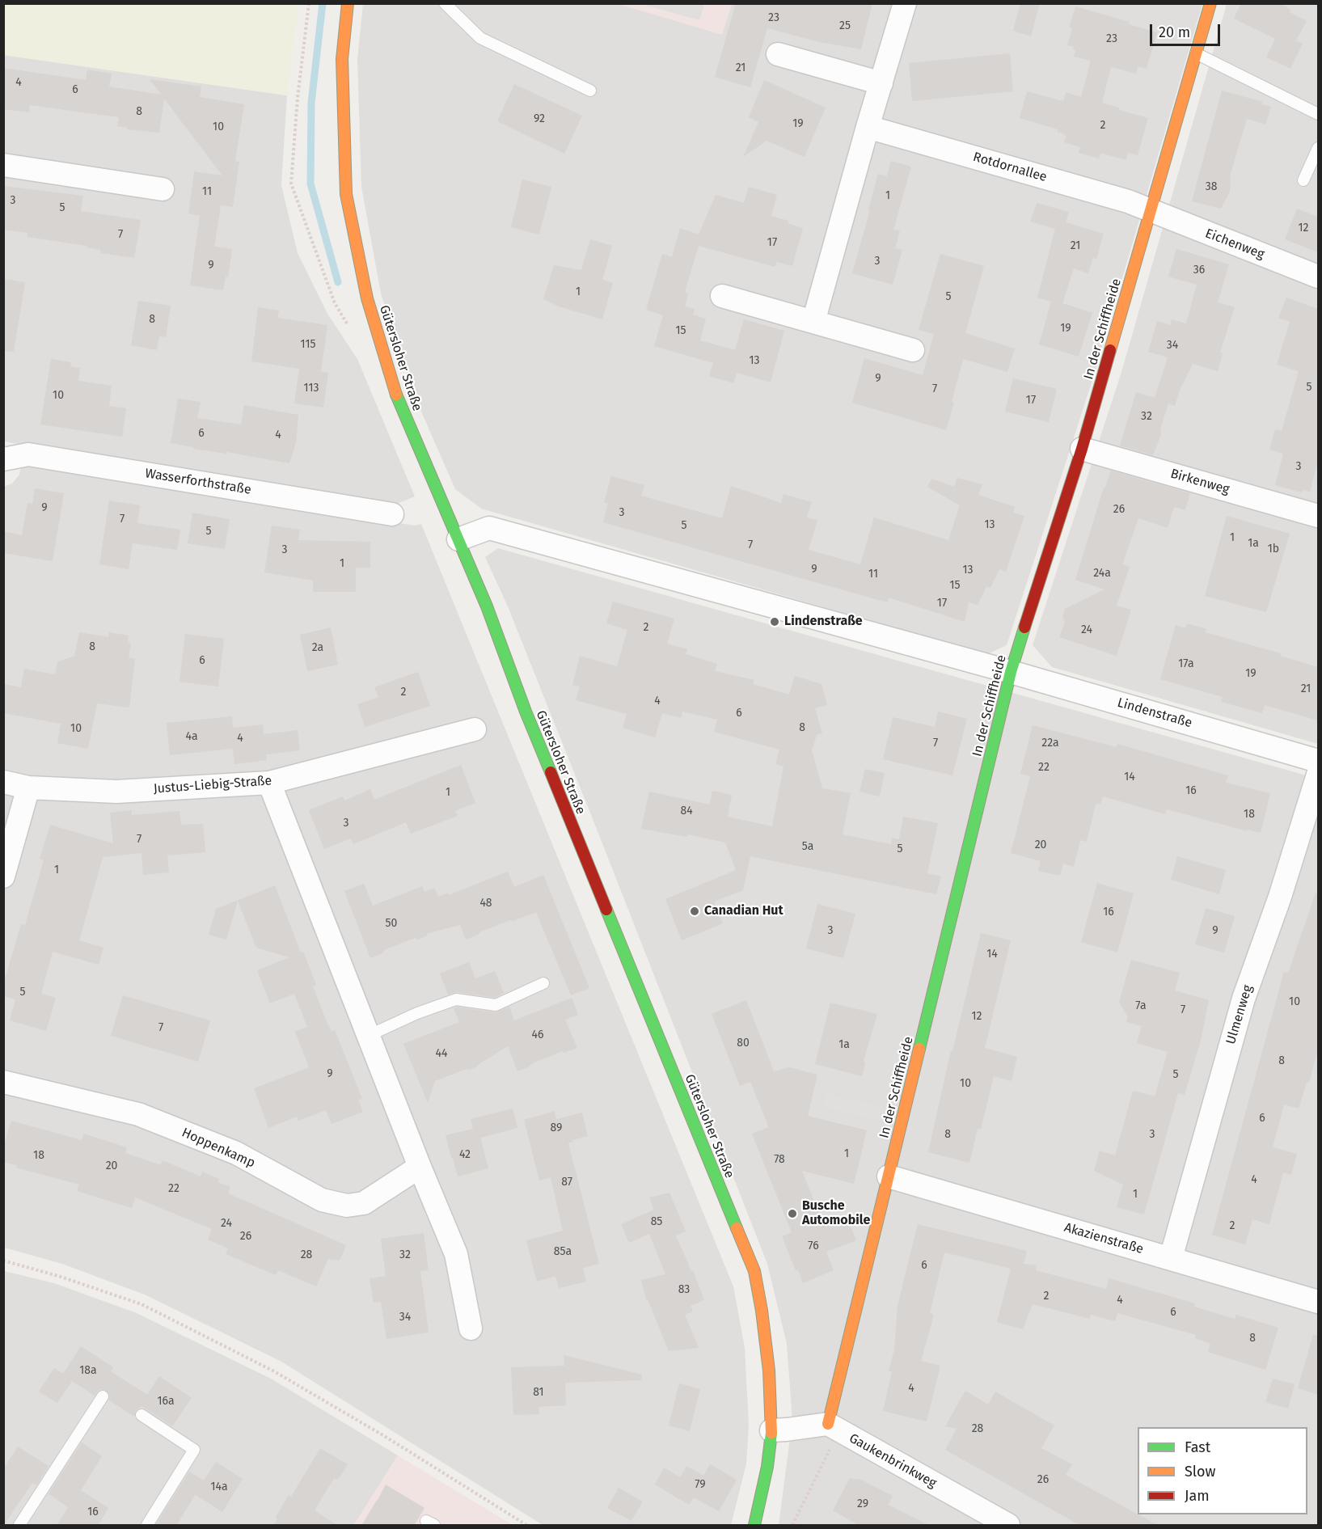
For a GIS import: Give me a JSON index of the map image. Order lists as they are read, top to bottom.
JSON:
{
  "streets": {
    "main road": ["In der Schiffheide", "Gütersloher Straße"],
    "street": [
      "Rotdornallee",
      "Eichenweg",
      "Wasserforthstraße",
      "Birkenweg",
      "Lindenstraße",
      "Justus-Liebig-Straße",
      "Ulmenweg",
      "Hoppenkamp",
      "Akazienstraße",
      "Gaukenbrinkweg"
    ]
  },
  "crossings": [
    ["Rotdornallee", "Eichenweg"],
    ["Rotdornallee", "In der Schiffheide"],
    ["Eichenweg", "In der Schiffheide"],
    ["In der Schiffheide", "Birkenweg"],
    ["In der Schiffheide", "Lindenstraße"],
    ["In der Schiffheide", "Akazienstraße"],
    ["In der Schiffheide", "Gaukenbrinkweg"],
    ["Gütersloher Straße", "Lindenstraße"],
    ["Ulmenweg", "Akazienstraße"]
  ],
  "places": ["Lindenstraße", "Canadian Hut", "Busche Automobile"],
  "house_numbers": [
    "23",
    "25",
    "23",
    "21",
    "4",
    "6",
    "8",
    "92",
    "19",
    "2",
    "10",
    "38",
    "11",
    "1",
    "3",
    "5",
    "12",
    "7",
    "17",
    "21",
    "3",
    "9",
    "36",
    "1",
    "5",
    "8",
    "19",
    "15",
    "115",
    "34",
    "13",
    "9",
    "5",
    "113",
    "7",
    "10",
    "17",
    "32",
    "6",
    "4",
    "3",
    "9",
    "26",
    "3",
    "7",
    "13",
    "5",
    "5",
    "1",
    "1a",
    "7",
    "1b",
    "3",
    "1",
    "9",
    "13",
    "24a",
    "11",
    "15",
    "17",
    "2",
    "24",
    "8",
    "2a",
    "6",
    "17a",
    "19",
    "21",
    "2",
    "4",
    "6",
    "8",
    "10",
    "4a",
    "4",
    "7",
    "22a",
    "22",
    "14",
    "16",
    "1",
    "84",
    "18",
    "3",
    "7",
    "20",
    "5a",
    "5",
    "1",
    "48",
    "16",
    "50",
    "3",
    "9",
    "14",
    "5",
    "10",
    "7a",
    "7",
    "12",
    "7",
    "46",
    "80",
    "1a",
    "44",
    "8",
    "9",
    "5",
    "10",
    "6",
    "89",
    "8",
    "3",
    "1",
    "42",
    "18",
    "78",
    "20",
    "4",
    "87",
    "22",
    "1",
    "85",
    "24",
    "2",
    "26",
    "76",
    "85a",
    "28",
    "32",
    "6",
    "83",
    "2",
    "4",
    "6",
    "34",
    "8",
    "18a",
    "4",
    "81",
    "16a",
    "28",
    "26",
    "79",
    "14a",
    "29",
    "16"
  ],
  "legend": ["Fast", "Slow", "Jam"],
  "scale_bar": "20 m"
}
